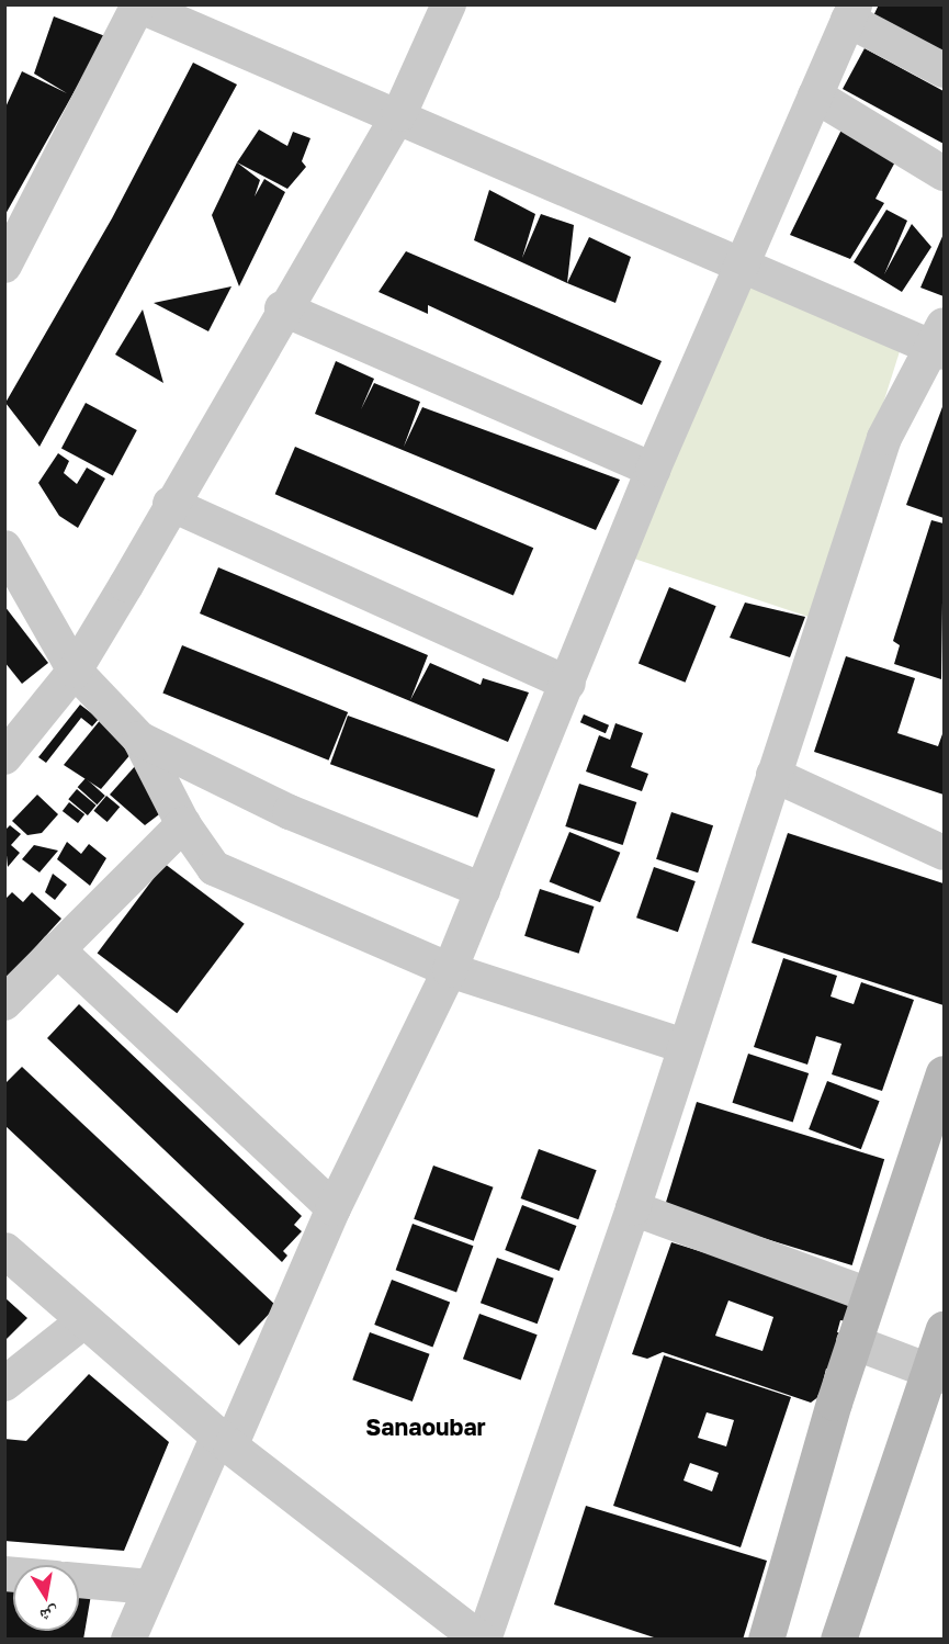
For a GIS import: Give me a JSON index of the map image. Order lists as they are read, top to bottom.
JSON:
{
  "districts": ["Sanaoubar"],
  "north": "bottom"
}
